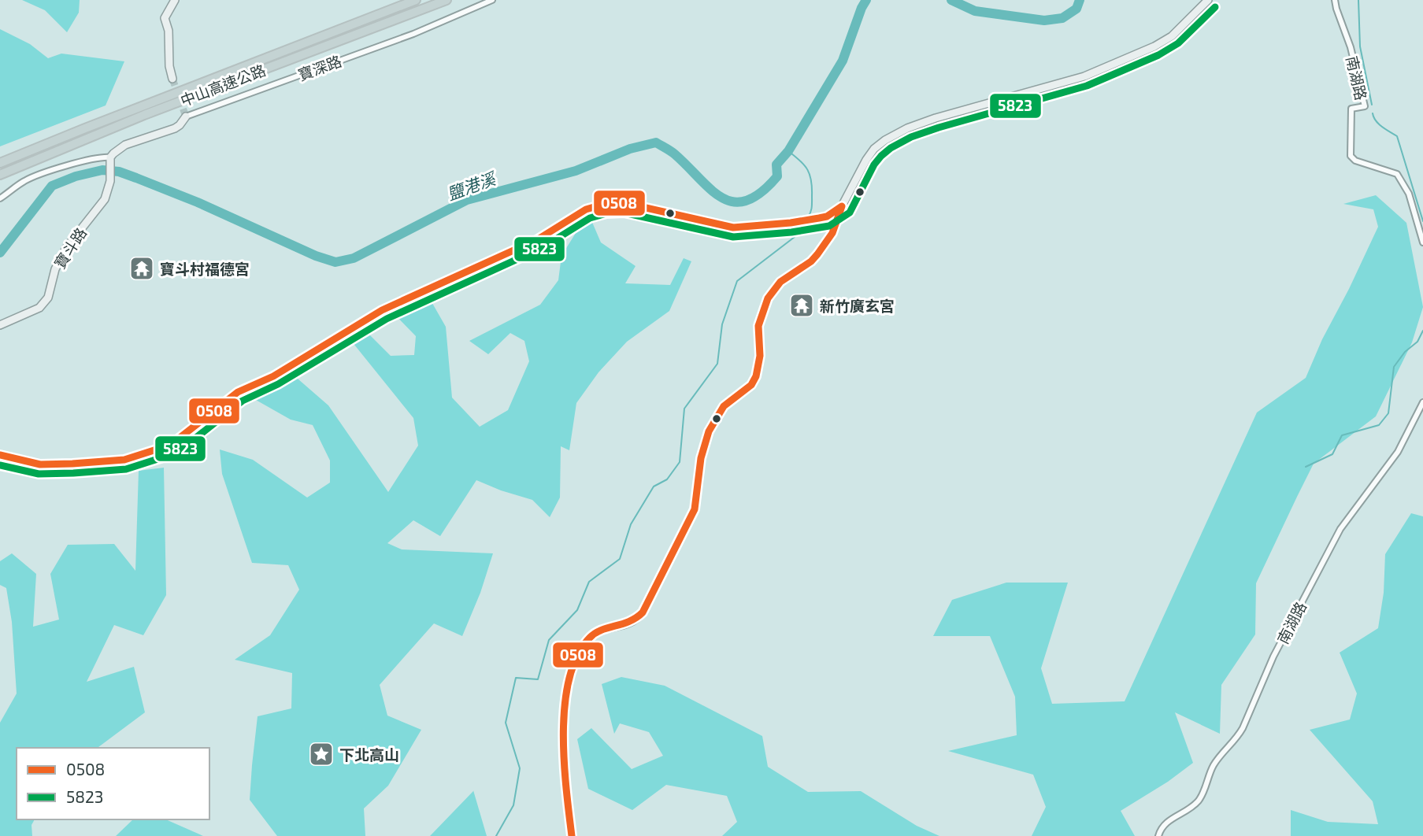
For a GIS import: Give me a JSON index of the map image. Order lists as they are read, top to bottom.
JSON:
{
  "streets": {
    "highway": ["中山高速公路"],
    "street": ["寶深路", "南湖路", "寶斗路"]
  },
  "crossings": [
    ["寶深路", "寶斗路"]
  ],
  "water": ["鹽港溪"],
  "places": {
    "temple": ["寶斗村福德宮", "新竹廣玄宮"],
    "place": ["下北高山"]
  },
  "lines": ["transit line 5823", "transit line 0508"],
  "legend": ["0508", "5823"]
}
